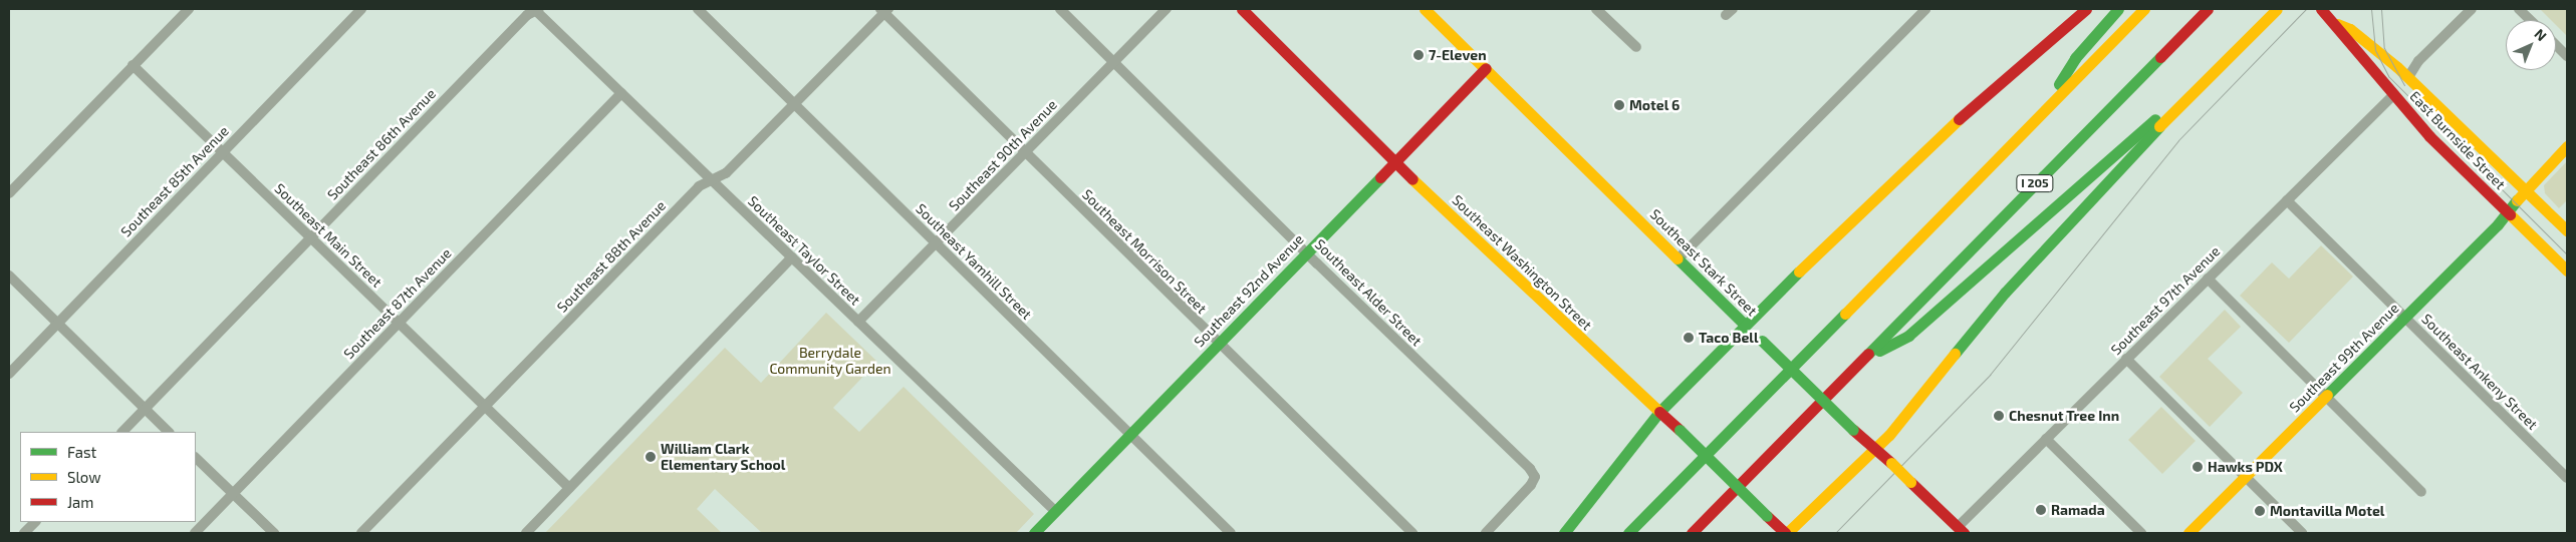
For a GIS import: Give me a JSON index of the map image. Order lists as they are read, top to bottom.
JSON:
{
  "streets": {
    "main road": [
      "East Burnside Street",
      "I 205",
      "Southeast Washington Street",
      "Southeast Stark Street",
      "Southeast 92nd Avenue",
      "Southeast 99th Avenue"
    ],
    "street": [
      "Southeast 86th Avenue",
      "Southeast 90th Avenue",
      "Southeast 85th Avenue",
      "Southeast Main Street",
      "Southeast Taylor Street",
      "Southeast Morrison Street",
      "Southeast 88th Avenue",
      "Southeast Yamhill Street",
      "Southeast Alder Street",
      "Southeast 97th Avenue",
      "Southeast 87th Avenue",
      "Southeast Ankeny Street"
    ]
  },
  "crossings": [
    ["East Burnside Street", "Southeast 97th Avenue"],
    ["East Burnside Street", "Southeast 99th Avenue"],
    ["Southeast 86th Avenue", "Southeast Main Street"],
    ["Southeast 86th Avenue", "Southeast Taylor Street"],
    ["Southeast 90th Avenue", "Southeast Taylor Street"],
    ["Southeast 90th Avenue", "Southeast Morrison Street"],
    ["Southeast 90th Avenue", "Southeast Yamhill Street"],
    ["Southeast 90th Avenue", "Southeast Alder Street"],
    ["Southeast 85th Avenue", "Southeast Main Street"],
    ["Southeast Main Street", "Southeast 88th Avenue"],
    ["Southeast Main Street", "Southeast 87th Avenue"],
    ["Southeast Taylor Street", "Southeast 88th Avenue"],
    ["Southeast Taylor Street", "Southeast 92nd Avenue"],
    ["Southeast Taylor Street", "Southeast 87th Avenue"],
    ["Southeast Morrison Street", "Southeast 88th Avenue"],
    ["Southeast Morrison Street", "Southeast 92nd Avenue"],
    ["Southeast 88th Avenue", "Southeast Yamhill Street"],
    ["Southeast Yamhill Street", "Southeast 92nd Avenue"],
    ["Southeast Washington Street", "Southeast 92nd Avenue"],
    ["Southeast Stark Street", "Southeast 92nd Avenue"],
    ["Southeast Stark Street", "Southeast 97th Avenue"],
    ["Southeast 92nd Avenue", "Southeast Alder Street"],
    ["Southeast 97th Avenue", "Southeast Ankeny Street"],
    ["Southeast 99th Avenue", "Southeast Ankeny Street"]
  ],
  "parks": ["Berrydale Community Garden"],
  "places": [
    "7-Eleven",
    "Motel 6",
    "Taco Bell",
    "Chesnut Tree Inn",
    "William Clark Elementary School",
    "Hawks PDX",
    "Ramada",
    "Montavilla Motel"
  ],
  "legend": ["Fast", "Slow", "Jam"],
  "north": "top right"
}
